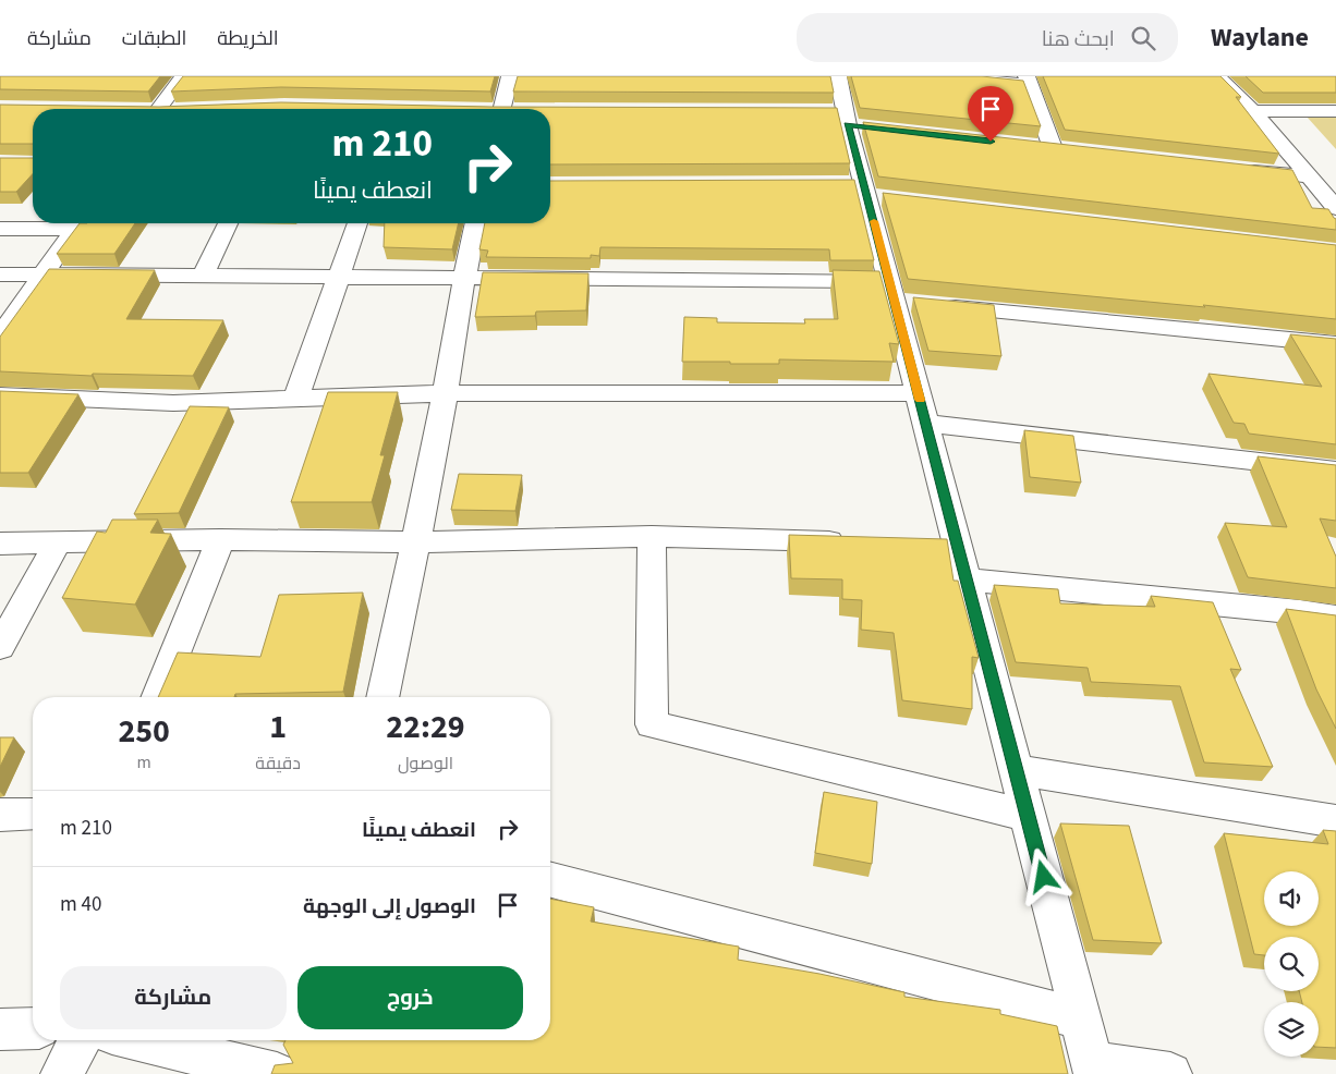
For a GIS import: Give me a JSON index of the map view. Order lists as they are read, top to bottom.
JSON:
{
  "page": {
    "header": "Waylane",
    "search": "ابحث هنا",
    "nav": ["الخريطة", "الطبقات", "مشاركة"],
    "turn": ["210 m", "انعطف يمينًا"],
    "eta": [
      "22:29",
      "الوصول",
      "1",
      "دقيقة",
      "250",
      "m"
    ],
    "list": [
      {
        "name": "انعطف يمينًا",
        "value": "210 m"
      },
      {
        "name": "الوصول إلى الوجهة",
        "value": "40 m"
      }
    ],
    "buttons": ["خروج", "مشاركة"]
  }
}
